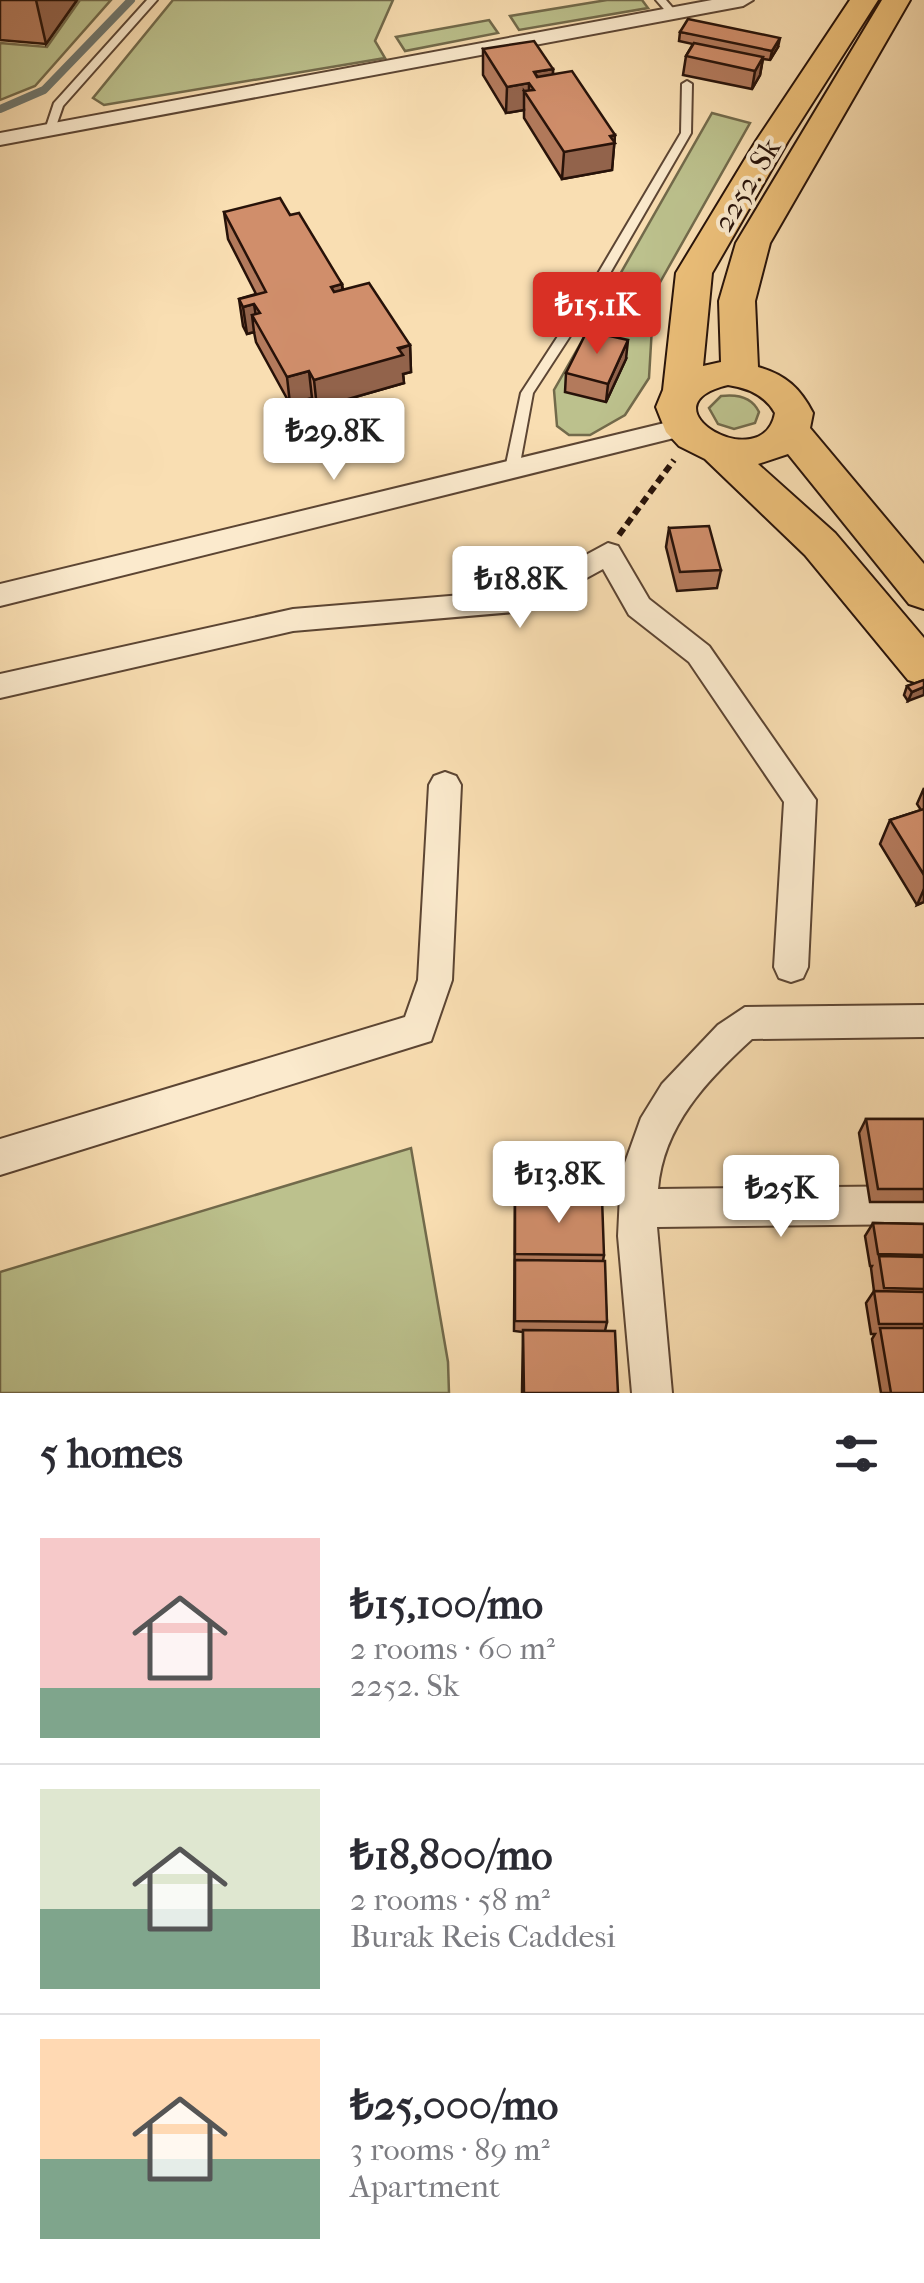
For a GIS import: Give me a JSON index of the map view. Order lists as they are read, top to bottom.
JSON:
{
  "streets": {
    "main road": ["2252. Sk"]
  },
  "page": {
    "price": [
      "₺15.1K",
      "₺29.8K",
      "₺18.8K",
      "₺13.8K",
      "₺25K"
    ],
    "heading": "5 homes",
    "list": [
      {
        "name": "₺15,100/mo",
        "note": "2 rooms · 60 m² · 2252. Sk"
      },
      {
        "name": "₺18,800/mo",
        "note": "2 rooms · 58 m² · Burak Reis Caddesi"
      },
      {
        "name": "₺25,000/mo",
        "note": "3 rooms · 89 m² · Apartment"
      }
    ]
  }
}
